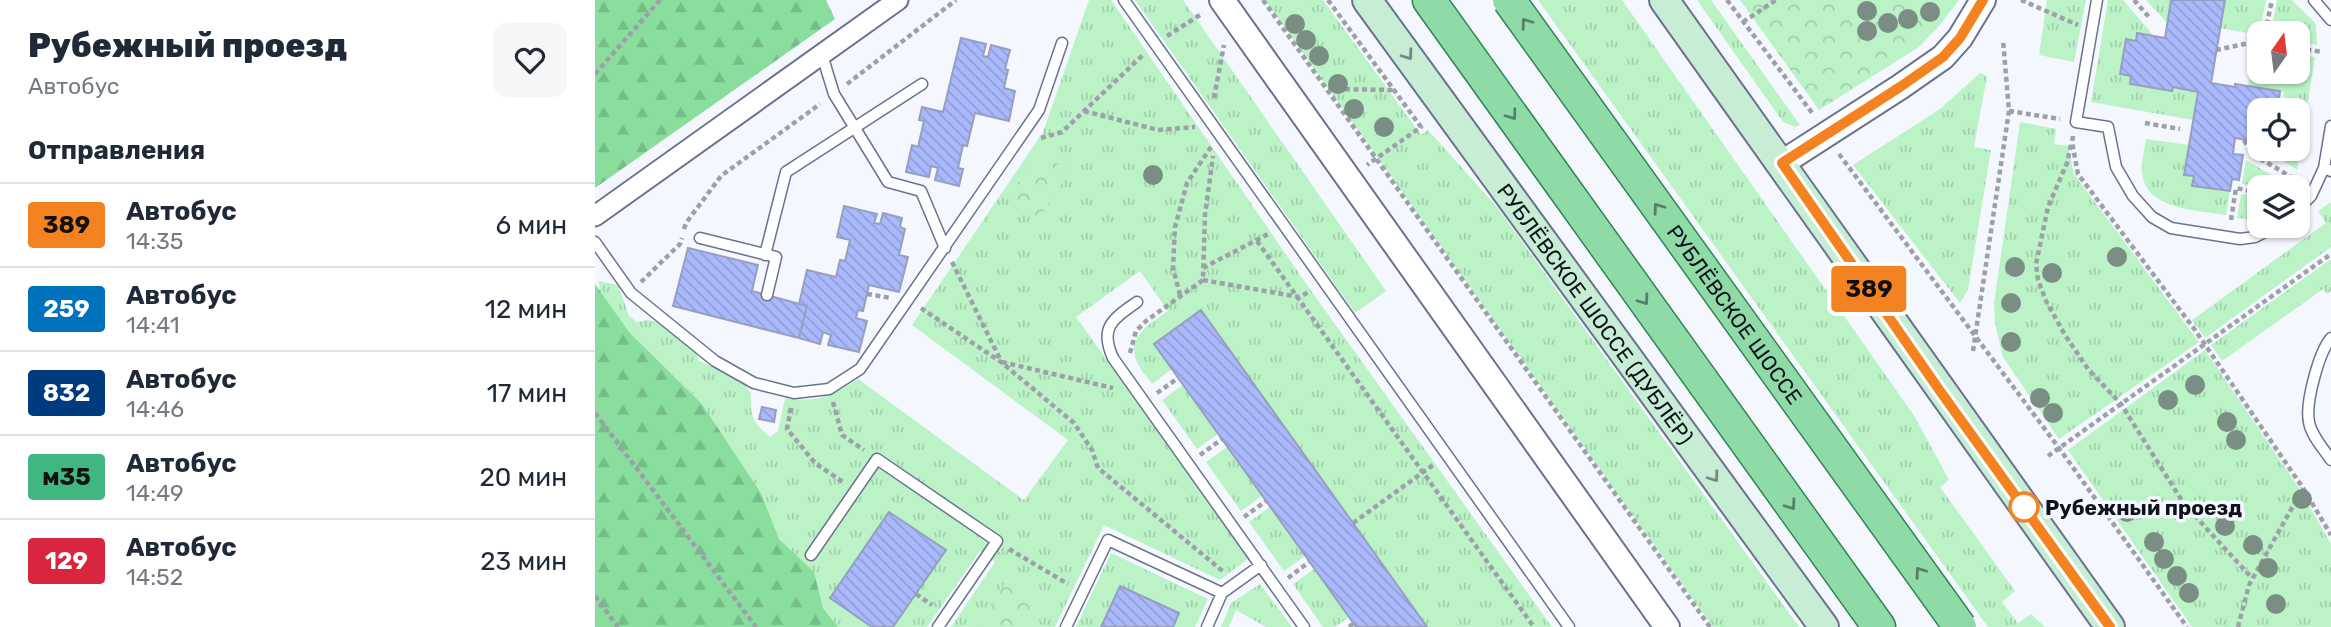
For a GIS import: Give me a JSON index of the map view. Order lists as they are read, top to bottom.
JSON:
{
  "streets": {
    "main road": ["РУБЛЁВСКОЕ ШОССЕ (ДУБЛЁР)", "РУБЛЁВСКОЕ ШОССЕ"]
  },
  "places": ["Рубежный проезд"],
  "lines": ["bus line 389"],
  "north": "top",
  "page": {
    "heading": [
      ["Рубежный проезд", "Автобус"],
      "Отправления"
    ],
    "on_map": "389",
    "list": [
      {
        "mark": "389",
        "name": "Автобус",
        "note": "14:35",
        "value": "6 мин"
      },
      {
        "mark": "259",
        "name": "Автобус",
        "note": "14:41",
        "value": "12 мин"
      },
      {
        "mark": "832",
        "name": "Автобус",
        "note": "14:46",
        "value": "17 мин"
      },
      {
        "mark": "м35",
        "name": "Автобус",
        "note": "14:49",
        "value": "20 мин"
      },
      {
        "mark": "129",
        "name": "Автобус",
        "note": "14:52",
        "value": "23 мин"
      }
    ]
  }
}
